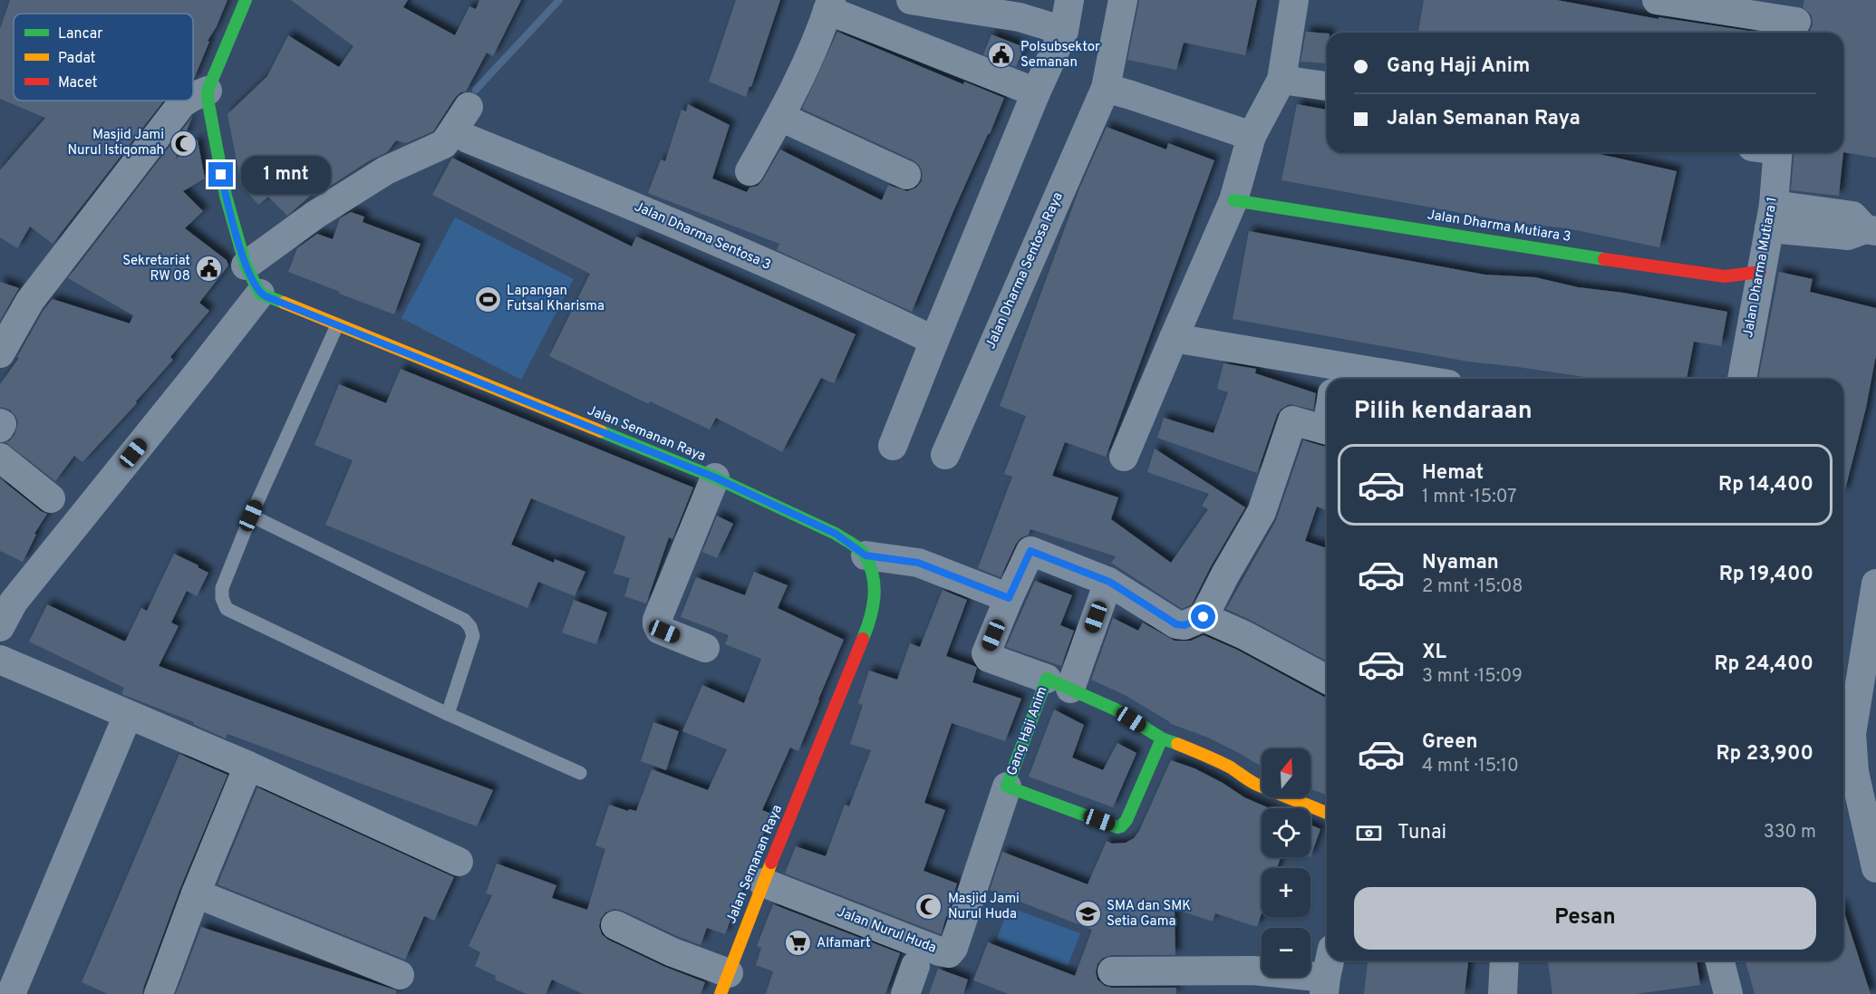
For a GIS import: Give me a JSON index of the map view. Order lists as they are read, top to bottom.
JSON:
{
  "streets": {
    "street": [
      "Jalan Dharma Mutiara 3",
      "Jalan Dharma Sentosa 3",
      "Jalan Dharma Mutiara 1",
      "Jalan Dharma Sentosa Raya",
      "Jalan Semanan Raya",
      "Gang Haji Anim",
      "Jalan Nurul Huda"
    ]
  },
  "crossings": [
    ["Jalan Dharma Mutiara 3", "Jalan Dharma Mutiara 1"],
    ["Jalan Semanan Raya", "Jalan Nurul Huda"],
    ["Gang Haji Anim", "Jalan Nurul Huda"]
  ],
  "places": {
    "public building": ["Polsubsektor Semanan", "Sekretariat RW 08"],
    "mosque": ["Masjid Jami Nurul Istiqomah", "Masjid Jami Nurul Huda"],
    "sports": ["Lapangan Futsal Kharisma"],
    "school or university": ["SMA dan SMK Setia Gama"],
    "supermarket": ["Alfamart"]
  },
  "legend": ["Lancar", "Padat", "Macet"],
  "north": "top",
  "page": {
    "banner": ["Gang Haji Anim", "Jalan Semanan Raya"],
    "bubble": "1 mnt",
    "heading": "Pilih kendaraan",
    "list": [
      {
        "name": "Hemat",
        "note": "1 mnt · 15:07",
        "value": "Rp 14,400"
      },
      {
        "name": "Nyaman",
        "note": "2 mnt · 15:08",
        "value": "Rp 19,400"
      },
      {
        "name": "XL",
        "note": "3 mnt · 15:09",
        "value": "Rp 24,400"
      },
      {
        "name": "Green",
        "note": "4 mnt · 15:10",
        "value": "Rp 23,900"
      }
    ],
    "map_buttons": ["+", "−"],
    "pay": ["Tunai", "330 m"],
    "buttons": "Pesan"
  }
}
